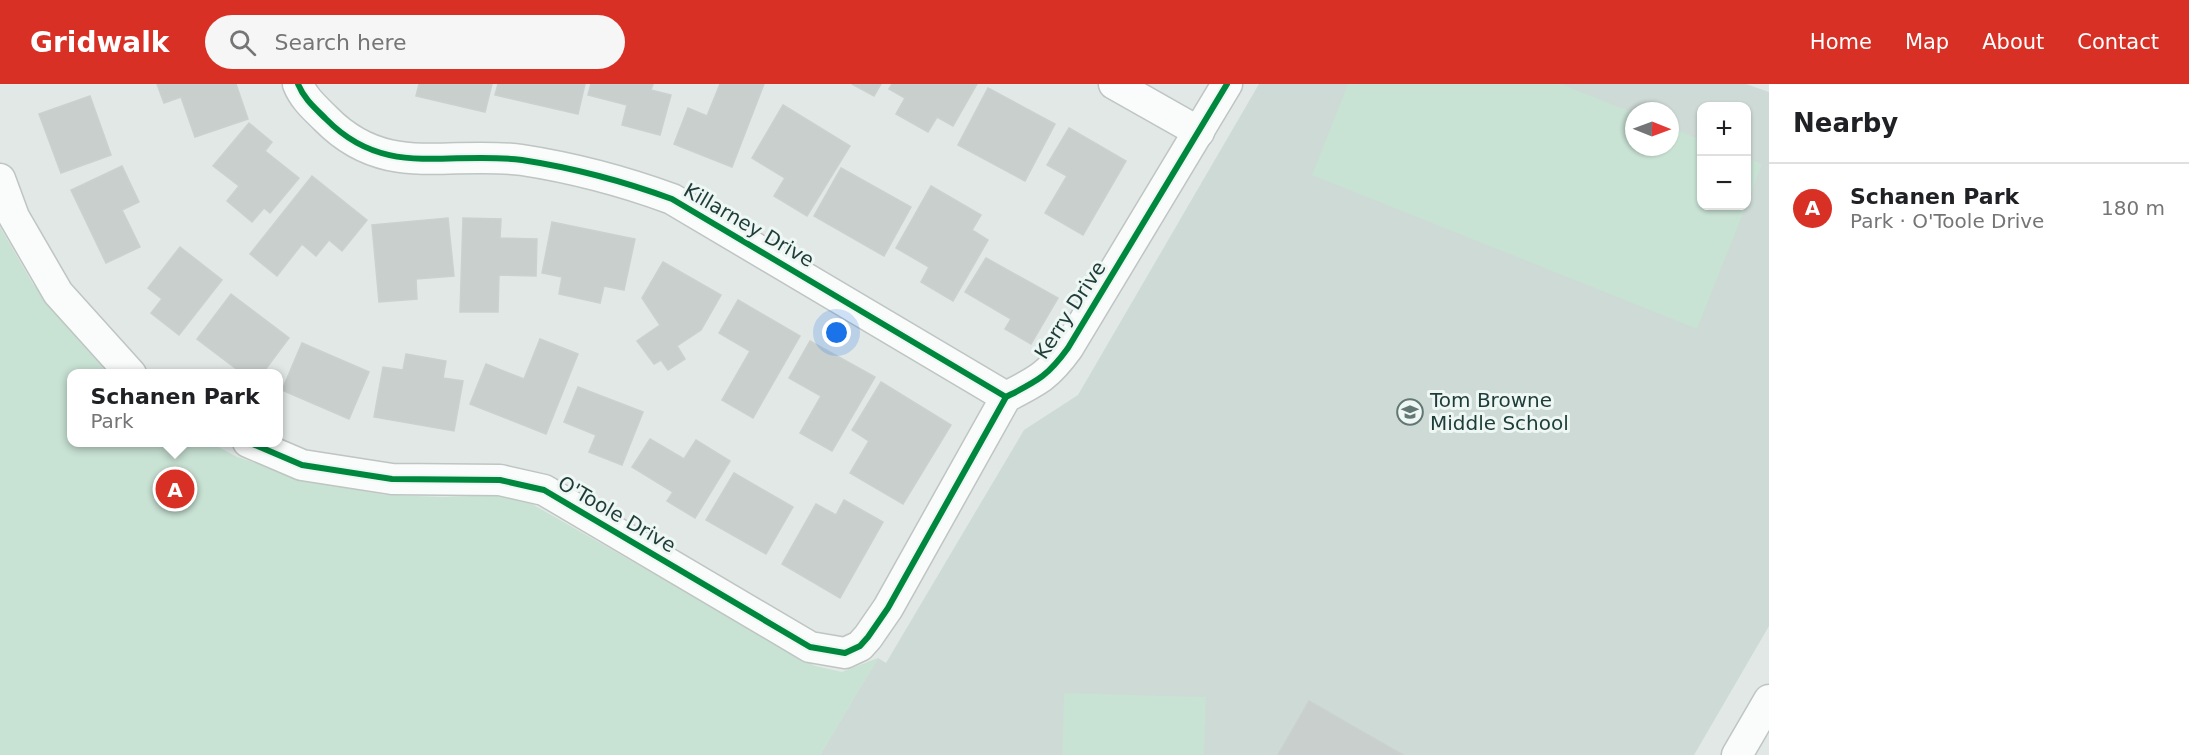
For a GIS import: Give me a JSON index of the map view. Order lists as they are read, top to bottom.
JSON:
{
  "streets": {
    "street": ["Killarney Drive", "Kerry Drive", "O'Toole Drive"]
  },
  "crossings": [
    ["Killarney Drive", "Kerry Drive"],
    ["Killarney Drive", "O'Toole Drive"],
    ["Kerry Drive", "O'Toole Drive"]
  ],
  "places": {
    "school or university": ["Tom Browne Middle School"]
  },
  "north": "right",
  "page": {
    "header": "Gridwalk",
    "search": "Search here",
    "nav": [
      "Home",
      "Map",
      "About",
      "Contact"
    ],
    "heading": "Nearby",
    "map_buttons": ["+", "−"],
    "list": [
      {
        "mark": "A",
        "name": "Schanen Park",
        "note": "Park · O'Toole Drive",
        "value": "180 m"
      }
    ],
    "popup": ["Schanen Park", "Park"],
    "pins": "A"
  }
}
